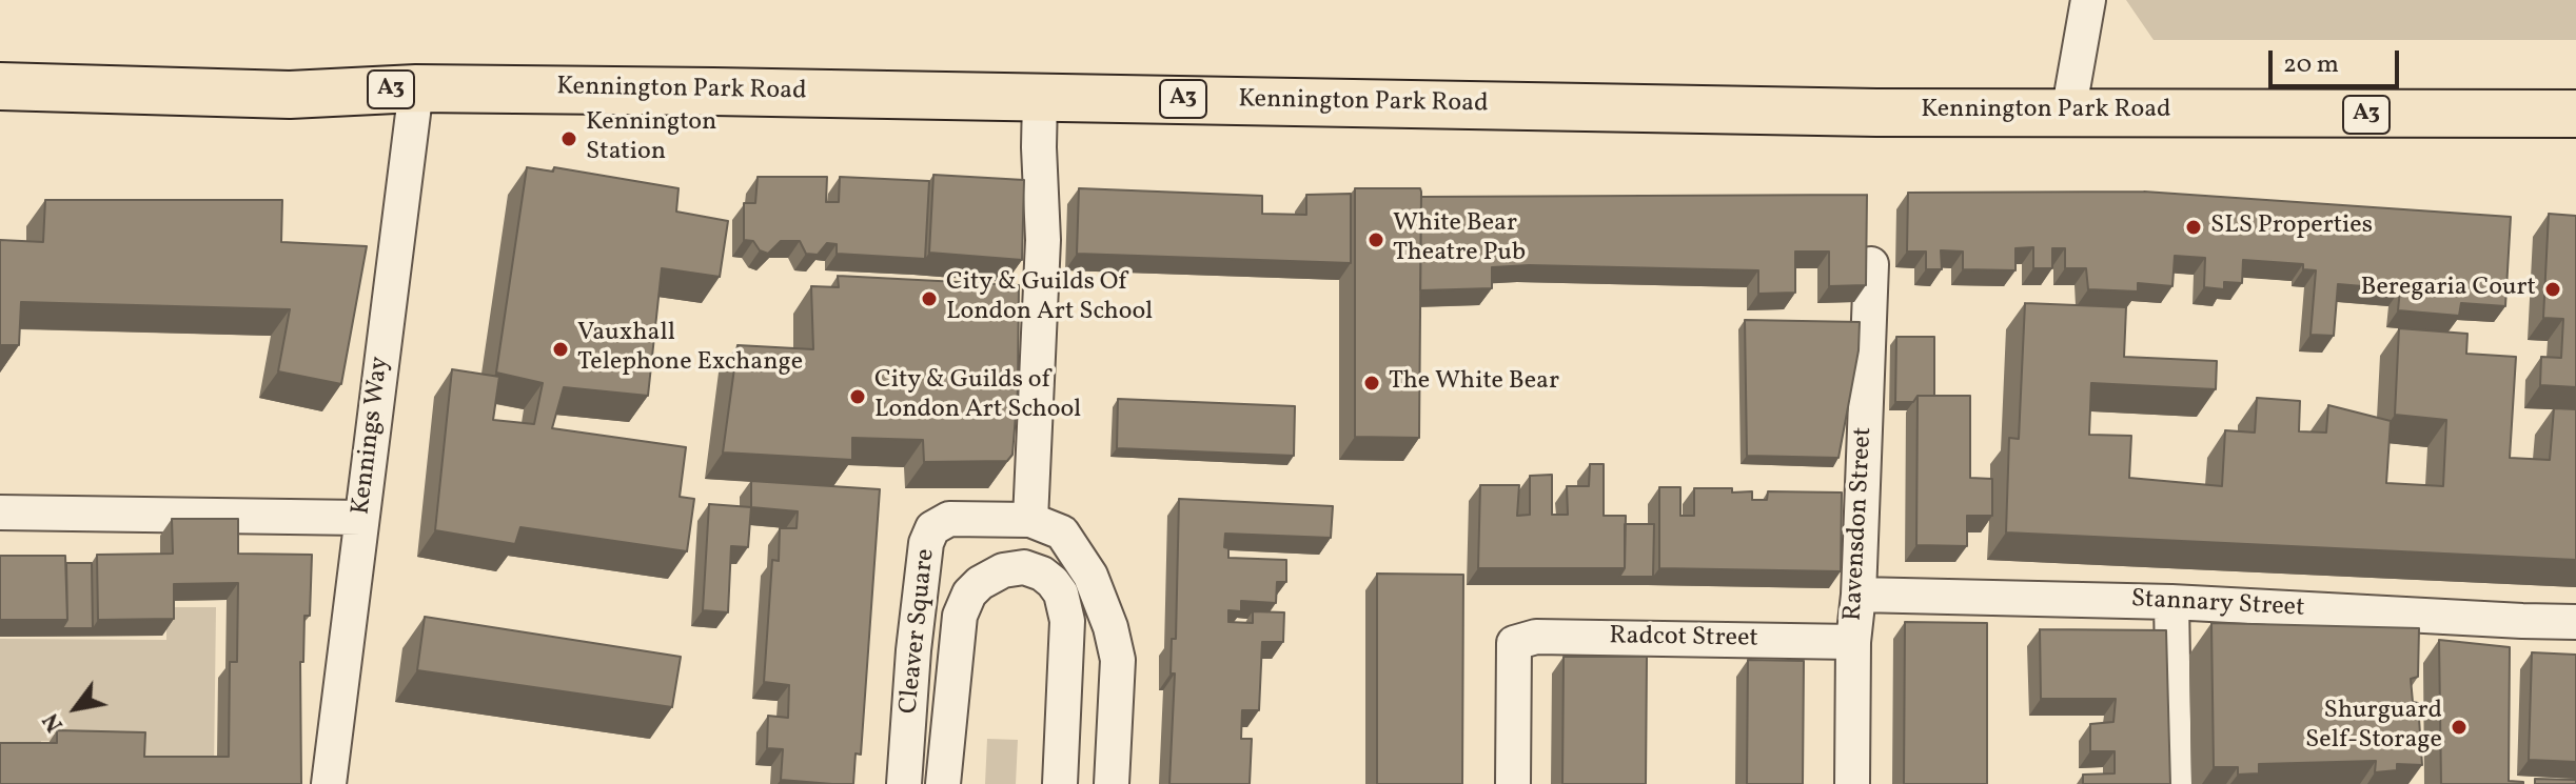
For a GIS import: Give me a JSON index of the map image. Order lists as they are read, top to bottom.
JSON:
{
  "streets": {
    "highway": ["A3", "Kennington Park Road"],
    "street": [
      "Kennings Way",
      "Ravensdon Street",
      "Stannary Street",
      "Cleaver Square",
      "Radcot Street"
    ]
  },
  "crossings": [
    ["Kennington Park Road", "Kennings Way"],
    ["Ravensdon Street", "Stannary Street"],
    ["Ravensdon Street", "Radcot Street"]
  ],
  "places": [
    "Kennington Station",
    "SLS Properties",
    "White Bear Theatre Pub",
    "Beregaria Court",
    "City & Guilds Of London Art School",
    "Vauxhall Telephone Exchange",
    "The White Bear",
    "City & Guilds of London Art School",
    "Shurguard Self-Storage"
  ],
  "scale_bar": "20 m",
  "north": "bottom left"
}
